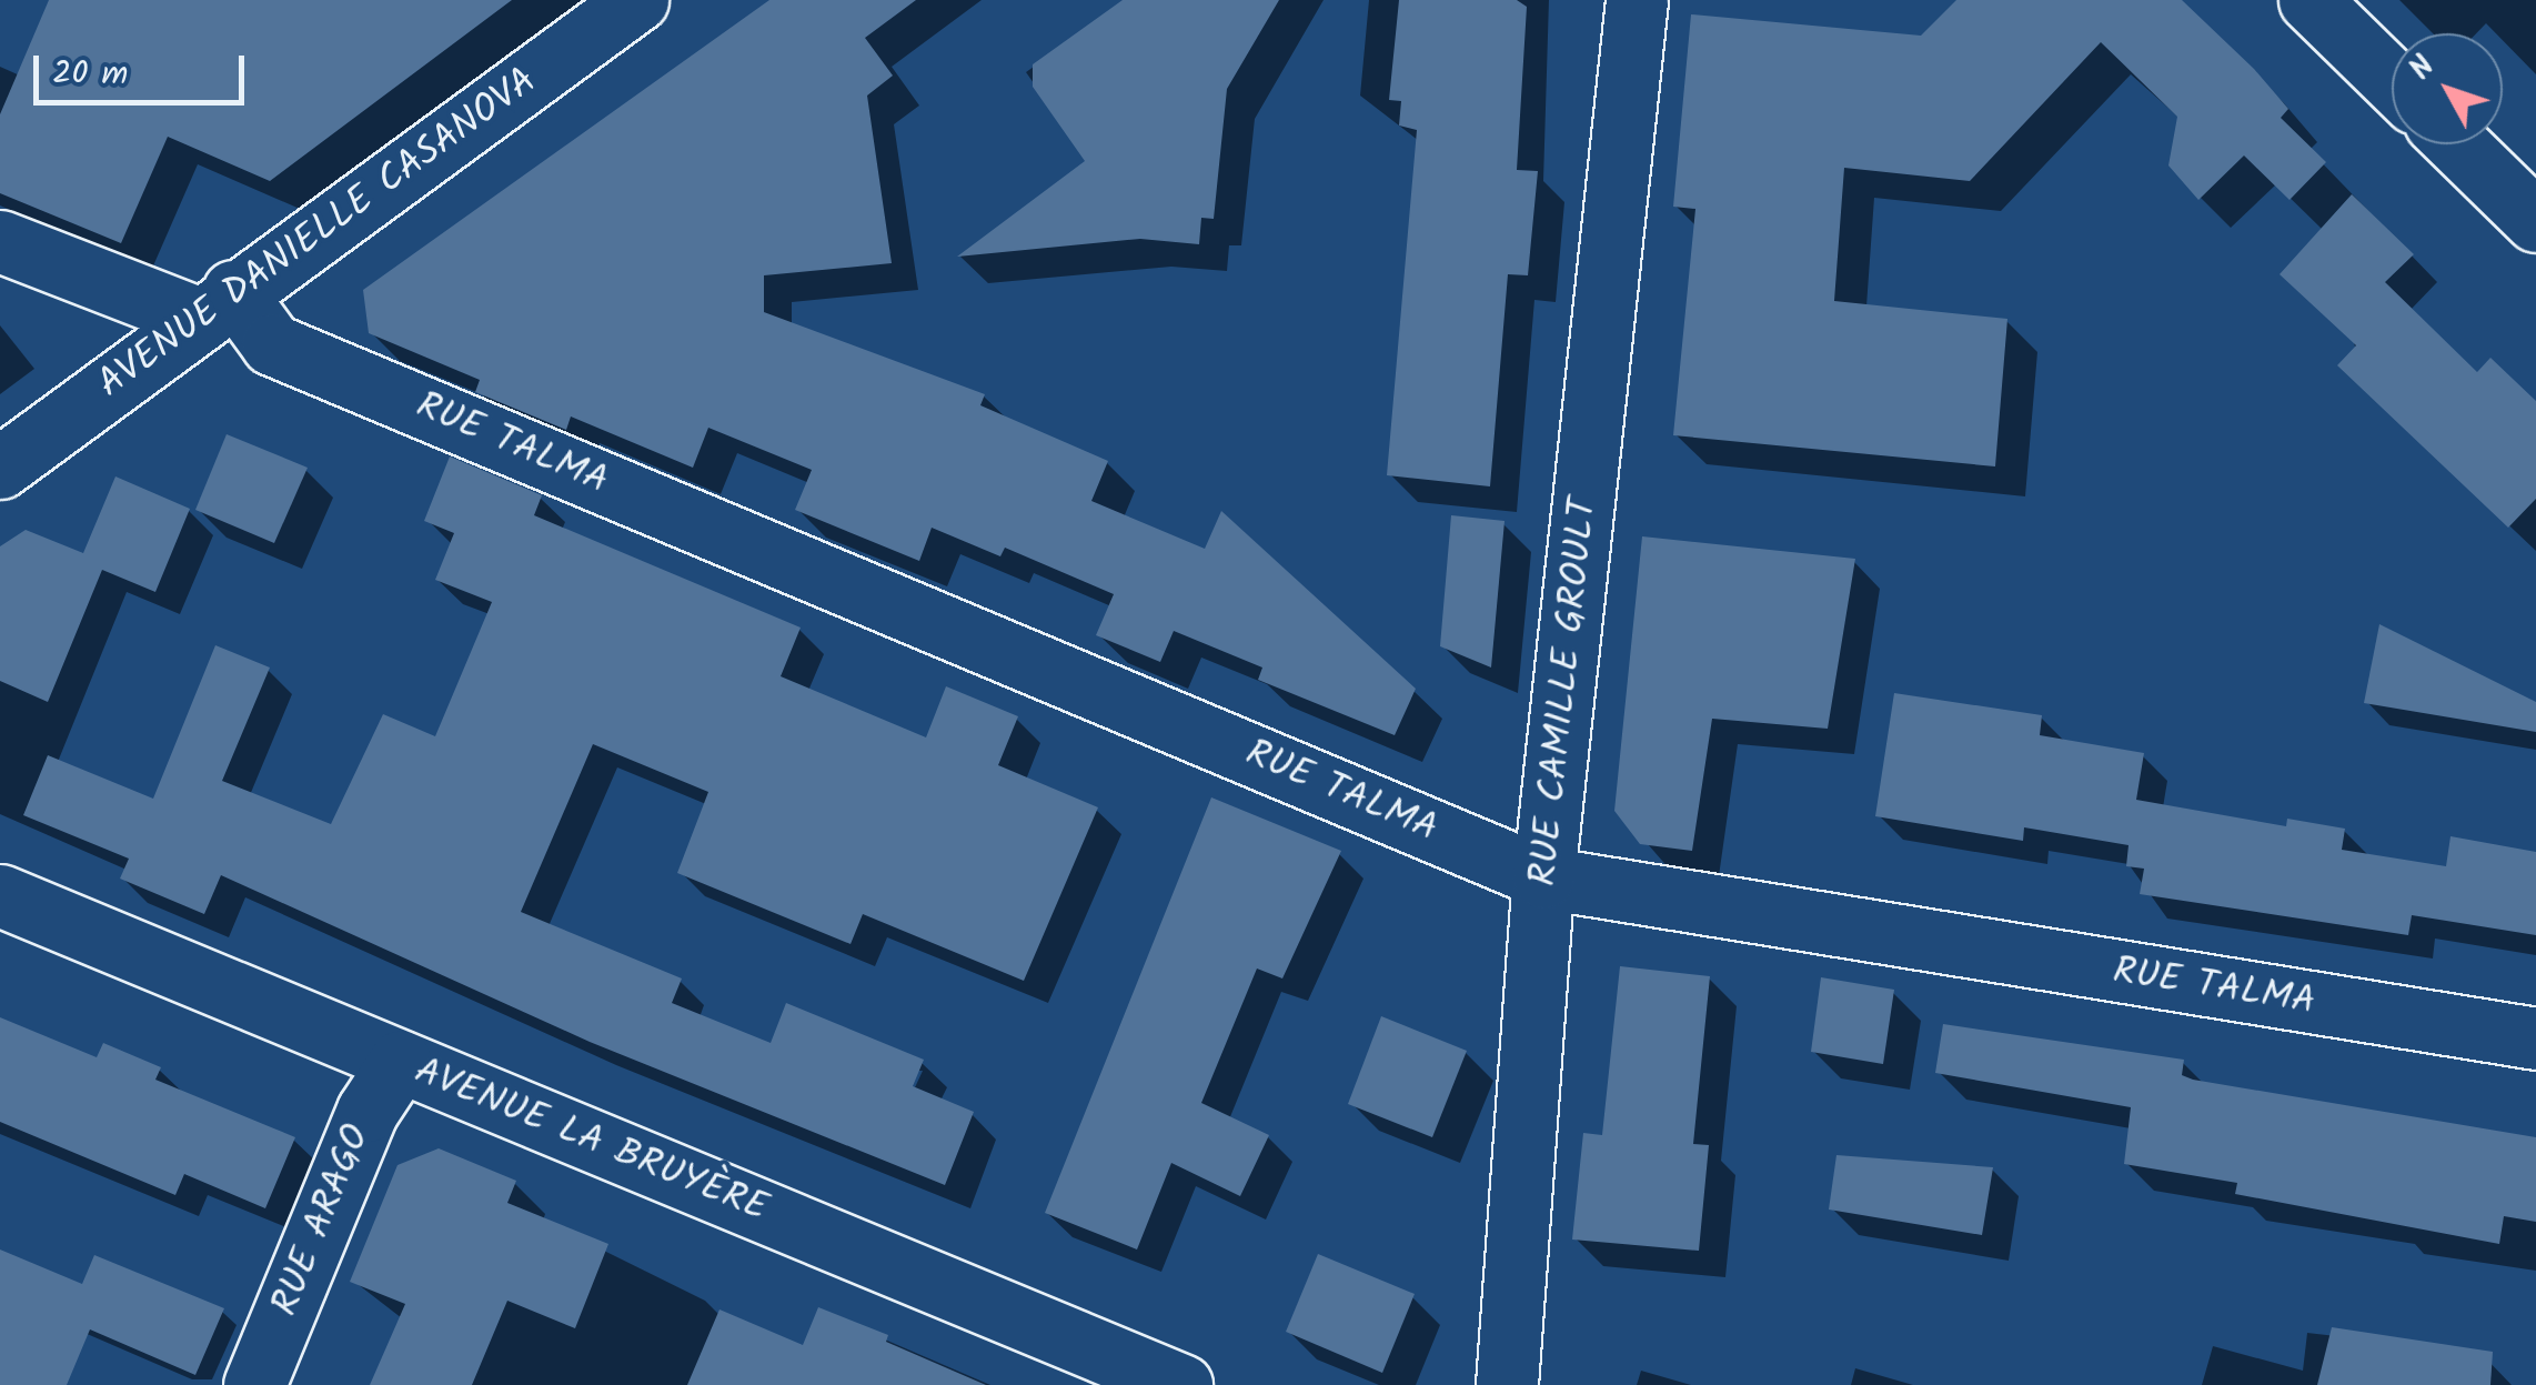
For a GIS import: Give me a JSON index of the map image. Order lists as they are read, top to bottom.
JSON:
{
  "streets": {
    "street": [
      "AVENUE DANIELLE CASANOVA",
      "RUE TALMA",
      "RUE CAMILLE GROULT",
      "AVENUE LA BRUYÈRE",
      "RUE ARAGO"
    ]
  },
  "crossings": [
    ["AVENUE DANIELLE CASANOVA", "RUE TALMA"],
    ["RUE TALMA", "RUE CAMILLE GROULT"],
    ["AVENUE LA BRUYÈRE", "RUE ARAGO"]
  ],
  "scale_bar": "20 m",
  "north": "top left"
}
